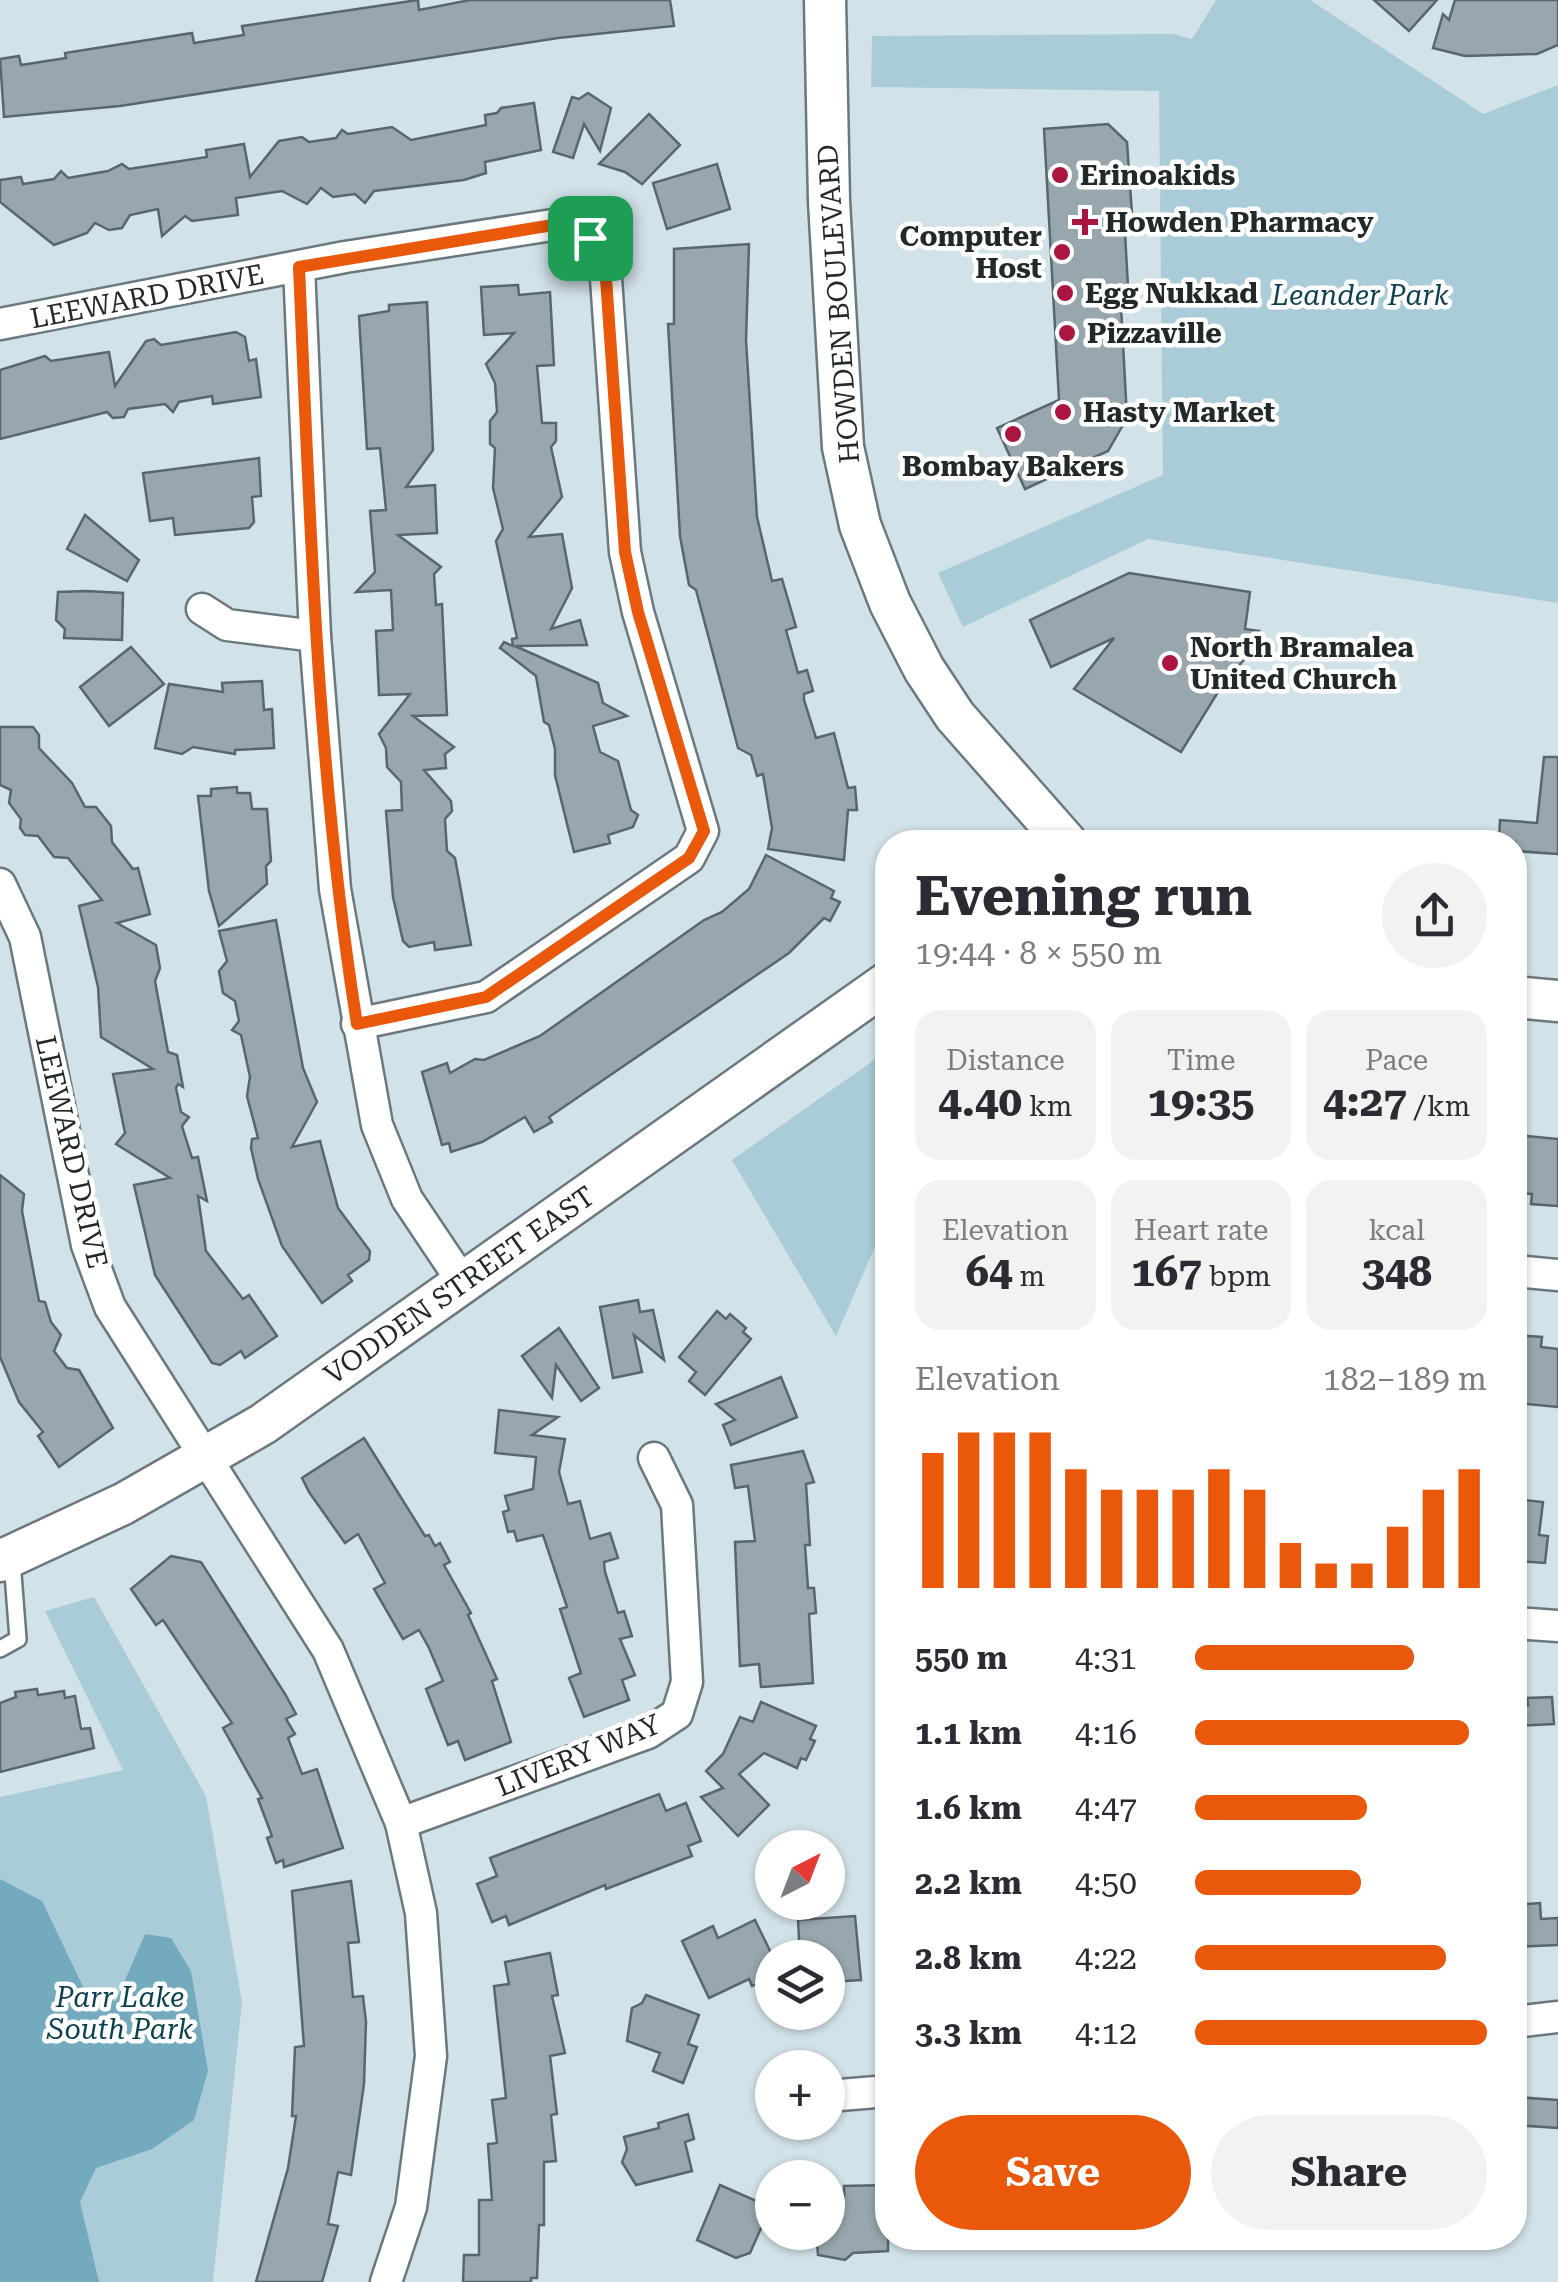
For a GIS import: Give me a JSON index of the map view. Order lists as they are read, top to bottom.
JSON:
{
  "streets": {
    "street": [
      "LEEWARD DRIVE",
      "HOWDEN BOULEVARD",
      "VODDEN STREET EAST",
      "LIVERY WAY"
    ]
  },
  "crossings": [
    ["LEEWARD DRIVE", "VODDEN STREET EAST"],
    ["LEEWARD DRIVE", "LIVERY WAY"]
  ],
  "parks": ["Leander Park", "Parr Lake South Park"],
  "places": {
    "other": [
      "Erinoakids",
      "Computer Host",
      "Egg Nukkad",
      "Pizzaville",
      "Hasty Market",
      "Bombay Bakers",
      "North Bramalea United Church"
    ],
    "health": ["Howden Pharmacy"]
  },
  "north": "top right",
  "page": {
    "heading": ["Evening run", "19:44 · 8 × 550 m"],
    "stats": [
      ["Distance", "4.40 km"],
      ["Time", "19:35"],
      ["Pace", "4:27 /km"],
      ["Elevation", "64 m"],
      ["Heart rate", "167 bpm"],
      ["kcal", "348"]
    ],
    "chart": ["Elevation", "182–189 m"],
    "list": [
      {
        "name": "550 m",
        "note": "4:31"
      },
      {
        "name": "1.1 km",
        "note": "4:16"
      },
      {
        "name": "1.6 km",
        "note": "4:47"
      },
      {
        "name": "2.2 km",
        "note": "4:50"
      },
      {
        "name": "2.8 km",
        "note": "4:22"
      },
      {
        "name": "3.3 km",
        "note": "4:12"
      }
    ],
    "map_buttons": ["+", "−"],
    "buttons": ["Save", "Share"]
  }
}
